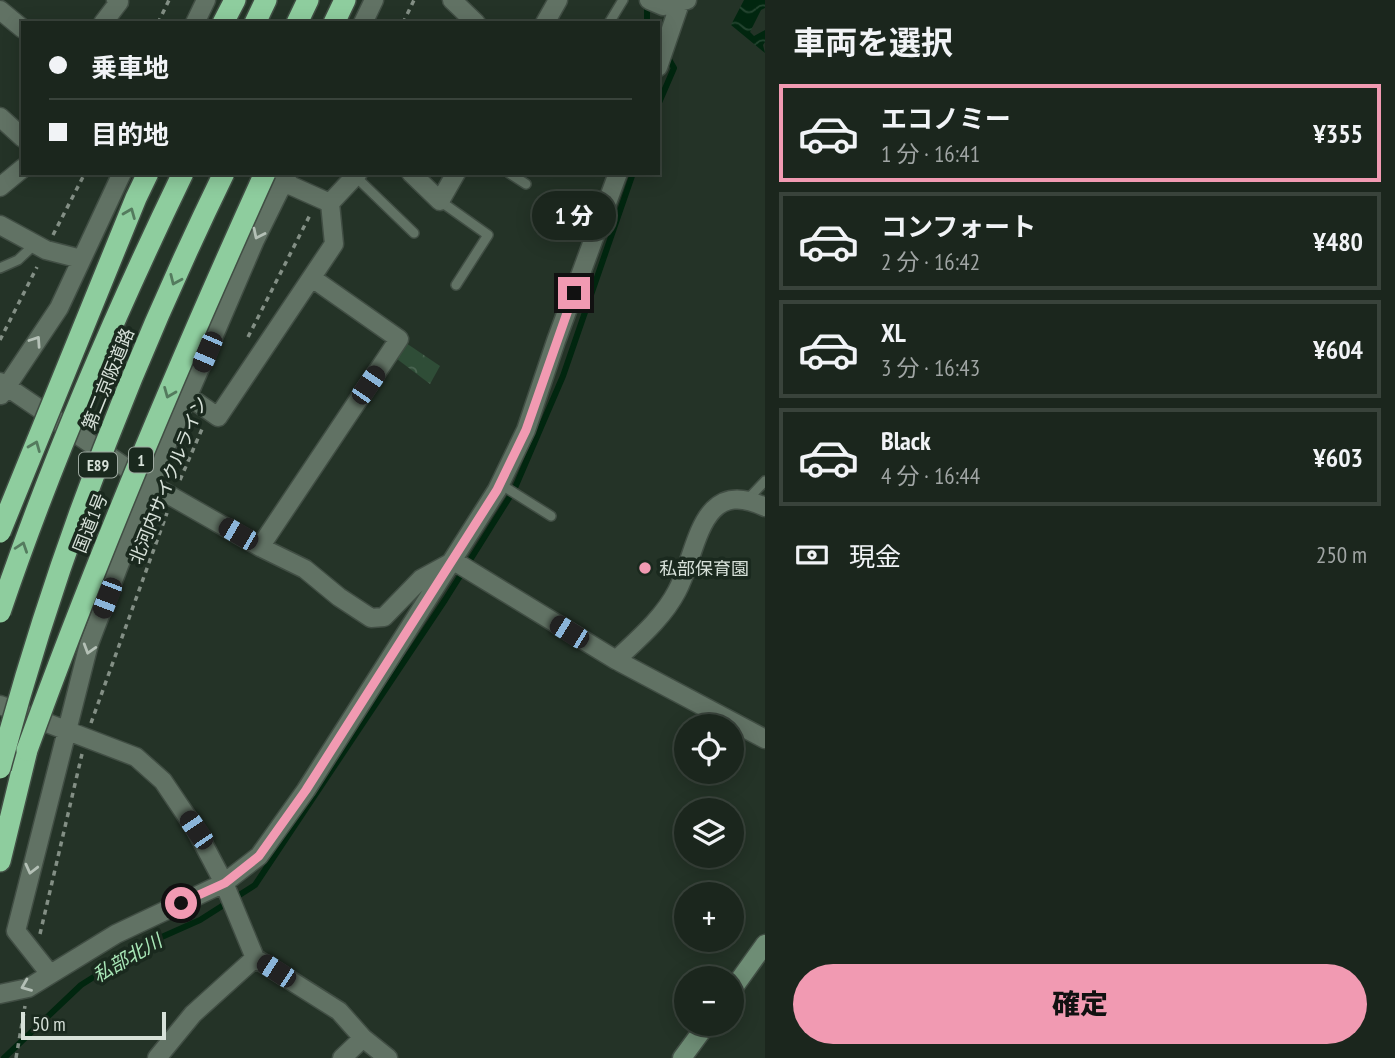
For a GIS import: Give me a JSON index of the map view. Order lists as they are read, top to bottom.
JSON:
{
  "streets": {
    "highway": [
      "第二京阪道路",
      "1",
      "E89",
      "国道1号"
    ],
    "path": ["北河内サイクルライン"]
  },
  "water": ["私部北川"],
  "places": ["私部保育園"],
  "scale_bar": "50 m",
  "page": {
    "heading": "車両を選択",
    "banner": ["乗車地", "目的地"],
    "list": [
      {
        "name": "エコノミー",
        "note": "1 分 · 16:41",
        "value": "¥355"
      },
      {
        "name": "コンフォート",
        "note": "2 分 · 16:42",
        "value": "¥480"
      },
      {
        "name": "XL",
        "note": "3 分 · 16:43",
        "value": "¥604"
      },
      {
        "name": "Black",
        "note": "4 分 · 16:44",
        "value": "¥603"
      }
    ],
    "bubble": "1 分",
    "pay": ["現金", "250 m"],
    "map_buttons": ["+", "−"],
    "buttons": "確定",
    "scale": "50 m"
  }
}
